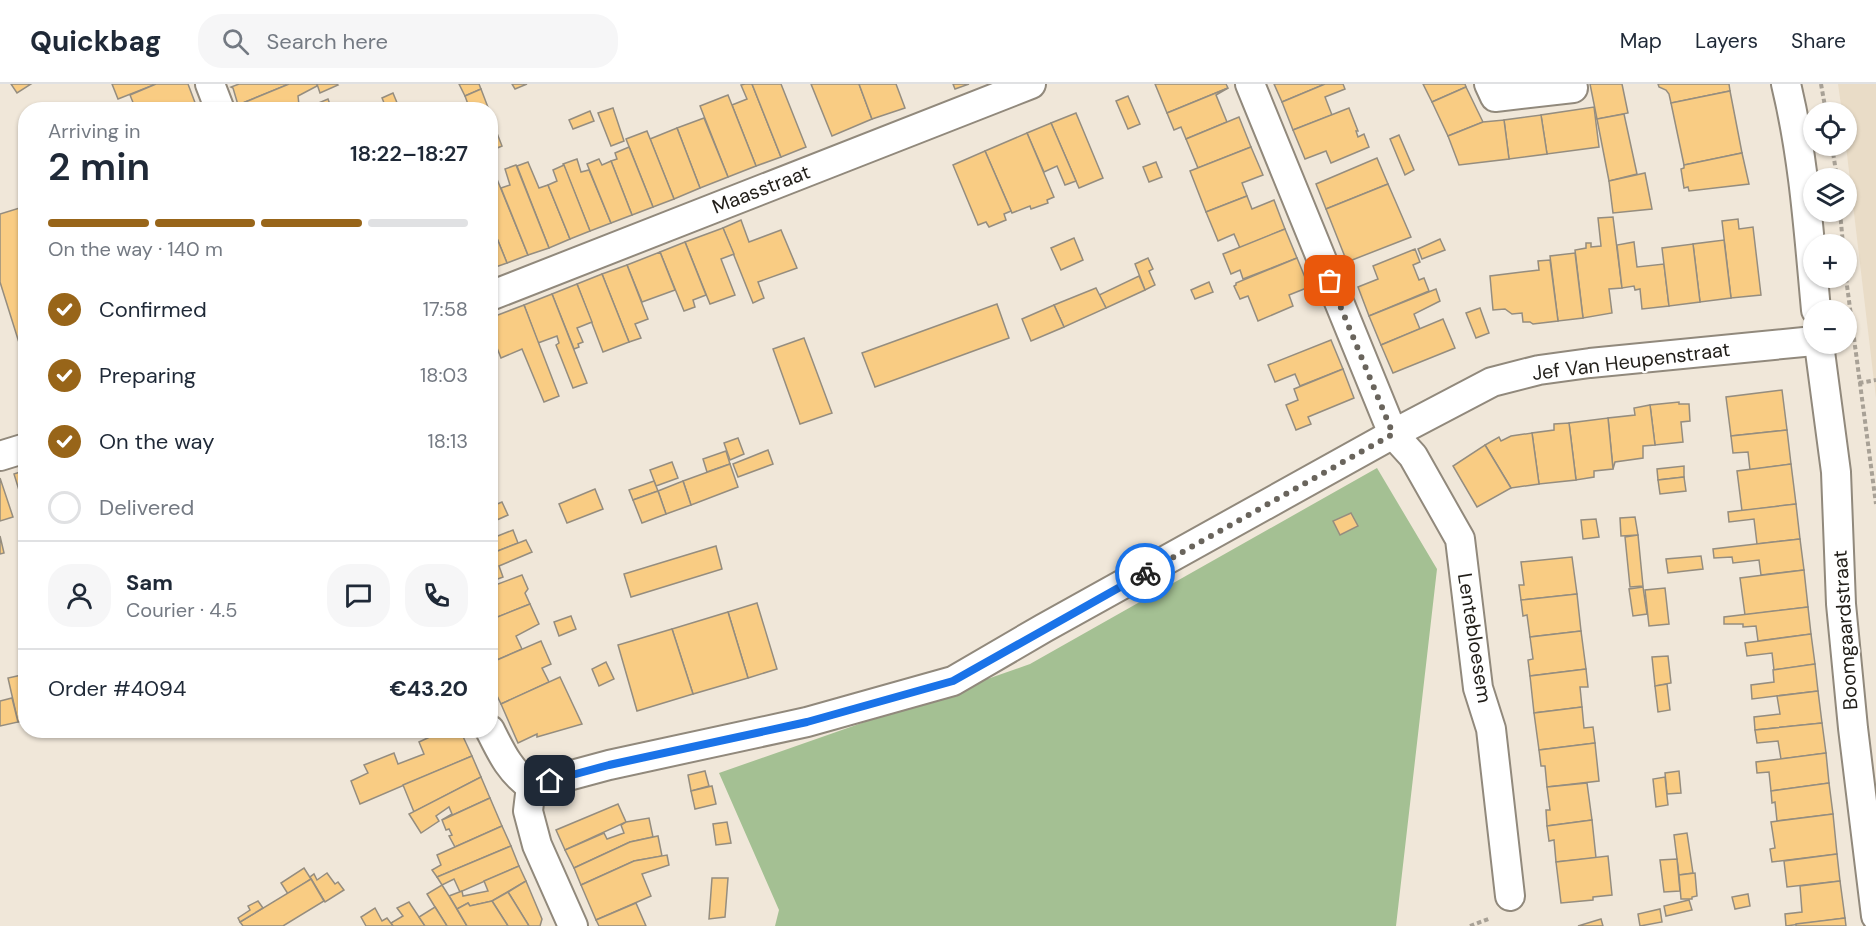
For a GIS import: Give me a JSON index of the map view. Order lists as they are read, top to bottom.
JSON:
{
  "streets": {
    "street": [
      "Maasstraat",
      "Jef Van Heupenstraat",
      "Boomgaardstraat",
      "Lentebloesem"
    ]
  },
  "crossings": [
    ["Jef Van Heupenstraat", "Lentebloesem"]
  ],
  "page": {
    "header": "Quickbag",
    "search": "Search here",
    "nav": ["Map", "Layers", "Share"],
    "map_buttons": ["+", "−"],
    "heading": ["2 min", "Arriving in", "18:22–18:27"],
    "panel": [
      "Sam",
      "Courier · 4.5",
      "Order #4094",
      "€43.20"
    ],
    "bar": "On the way · 140 m",
    "list": [
      ["Confirmed", "17:58"],
      ["Preparing", "18:03"],
      ["On the way", "18:13"],
      "Delivered"
    ]
  }
}
